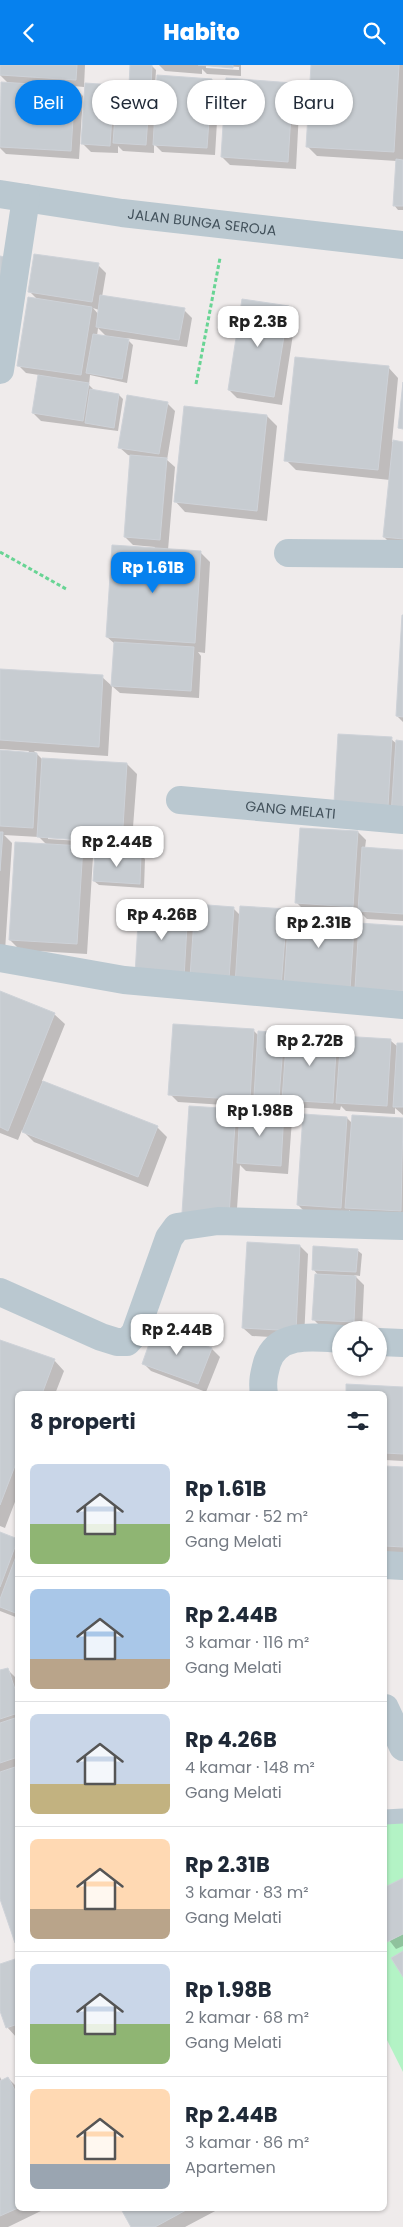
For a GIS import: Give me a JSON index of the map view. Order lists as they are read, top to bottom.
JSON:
{
  "streets": {
    "street": ["JALAN BUNGA SEROJA", "GANG MELATI"]
  },
  "page": {
    "header": "Habito",
    "chip": [
      "Beli",
      "Sewa",
      "Filter",
      "Baru"
    ],
    "price": [
      "Rp 2.3B",
      "Rp 1.61B",
      "Rp 2.44B",
      "Rp 4.26B",
      "Rp 2.31B",
      "Rp 2.72B",
      "Rp 1.98B",
      "Rp 2.44B"
    ],
    "heading": "8 properti",
    "list": [
      {
        "name": "Rp 1.61B",
        "note": "2 kamar · 52 m² · Gang Melati"
      },
      {
        "name": "Rp 2.44B",
        "note": "3 kamar · 116 m² · Gang Melati"
      },
      {
        "name": "Rp 4.26B",
        "note": "4 kamar · 148 m² · Gang Melati"
      },
      {
        "name": "Rp 2.31B",
        "note": "3 kamar · 83 m² · Gang Melati"
      },
      {
        "name": "Rp 1.98B",
        "note": "2 kamar · 68 m² · Gang Melati"
      },
      {
        "name": "Rp 2.44B",
        "note": "3 kamar · 86 m² · Apartemen"
      }
    ]
  }
}
